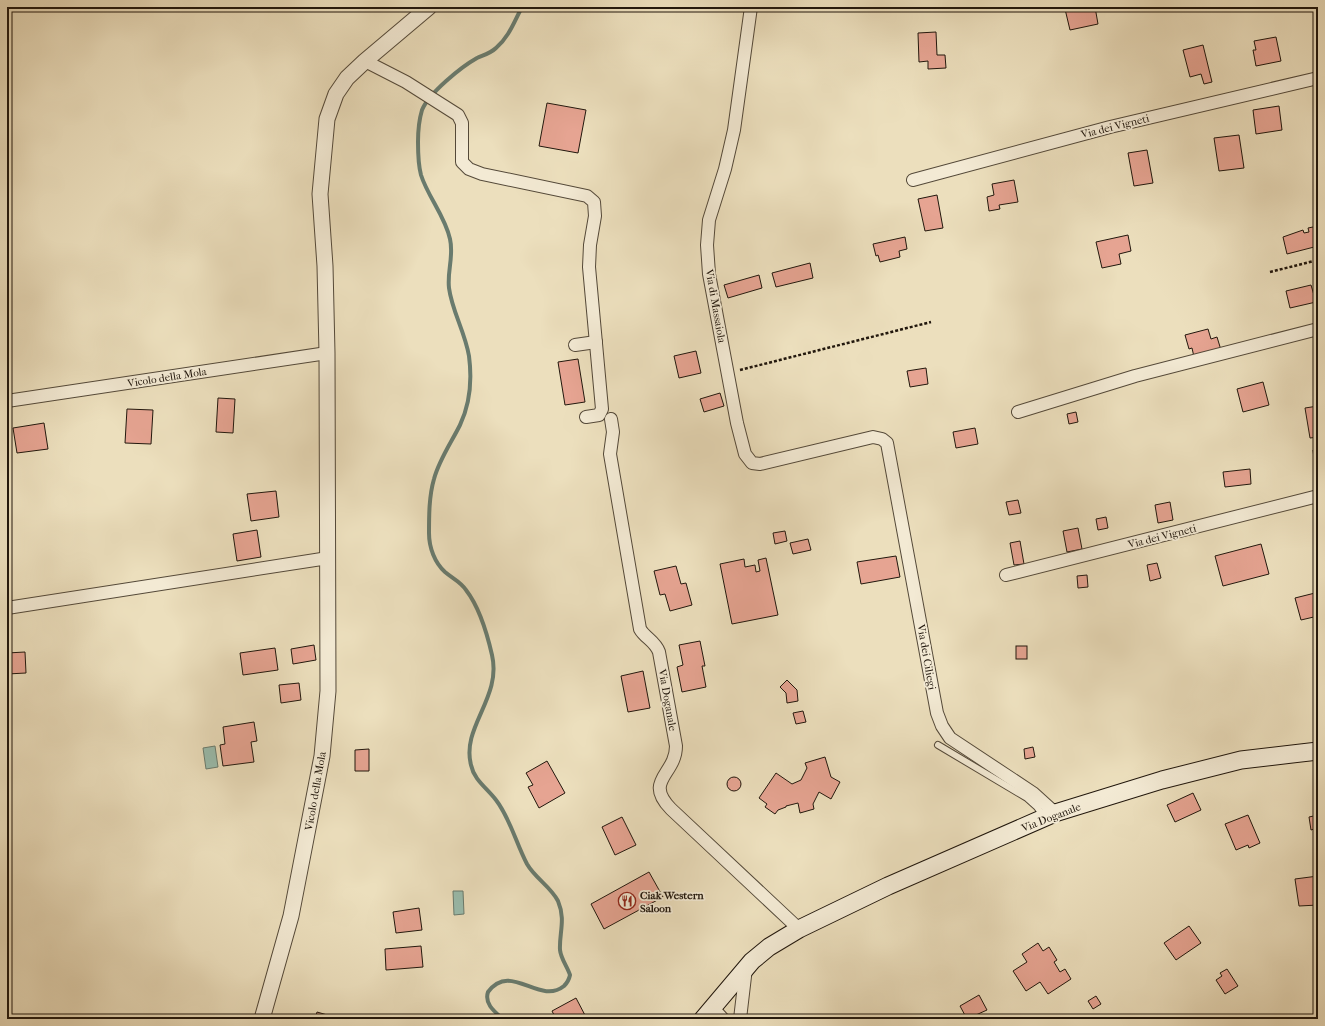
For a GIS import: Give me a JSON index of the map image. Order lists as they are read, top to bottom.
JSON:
{
  "streets": {
    "main road": ["Via Doganale"],
    "street": [
      "Via dei Vigneti",
      "Via di Massaiola",
      "Vicolo della Mola",
      "Via dei Ciliegi"
    ]
  },
  "crossings": [
    ["Via di Massaiola", "Via dei Ciliegi"],
    ["Via dei Ciliegi", "Via Doganale"]
  ],
  "places": {
    "restaurant": ["Ciak Western Saloon"]
  }
}
